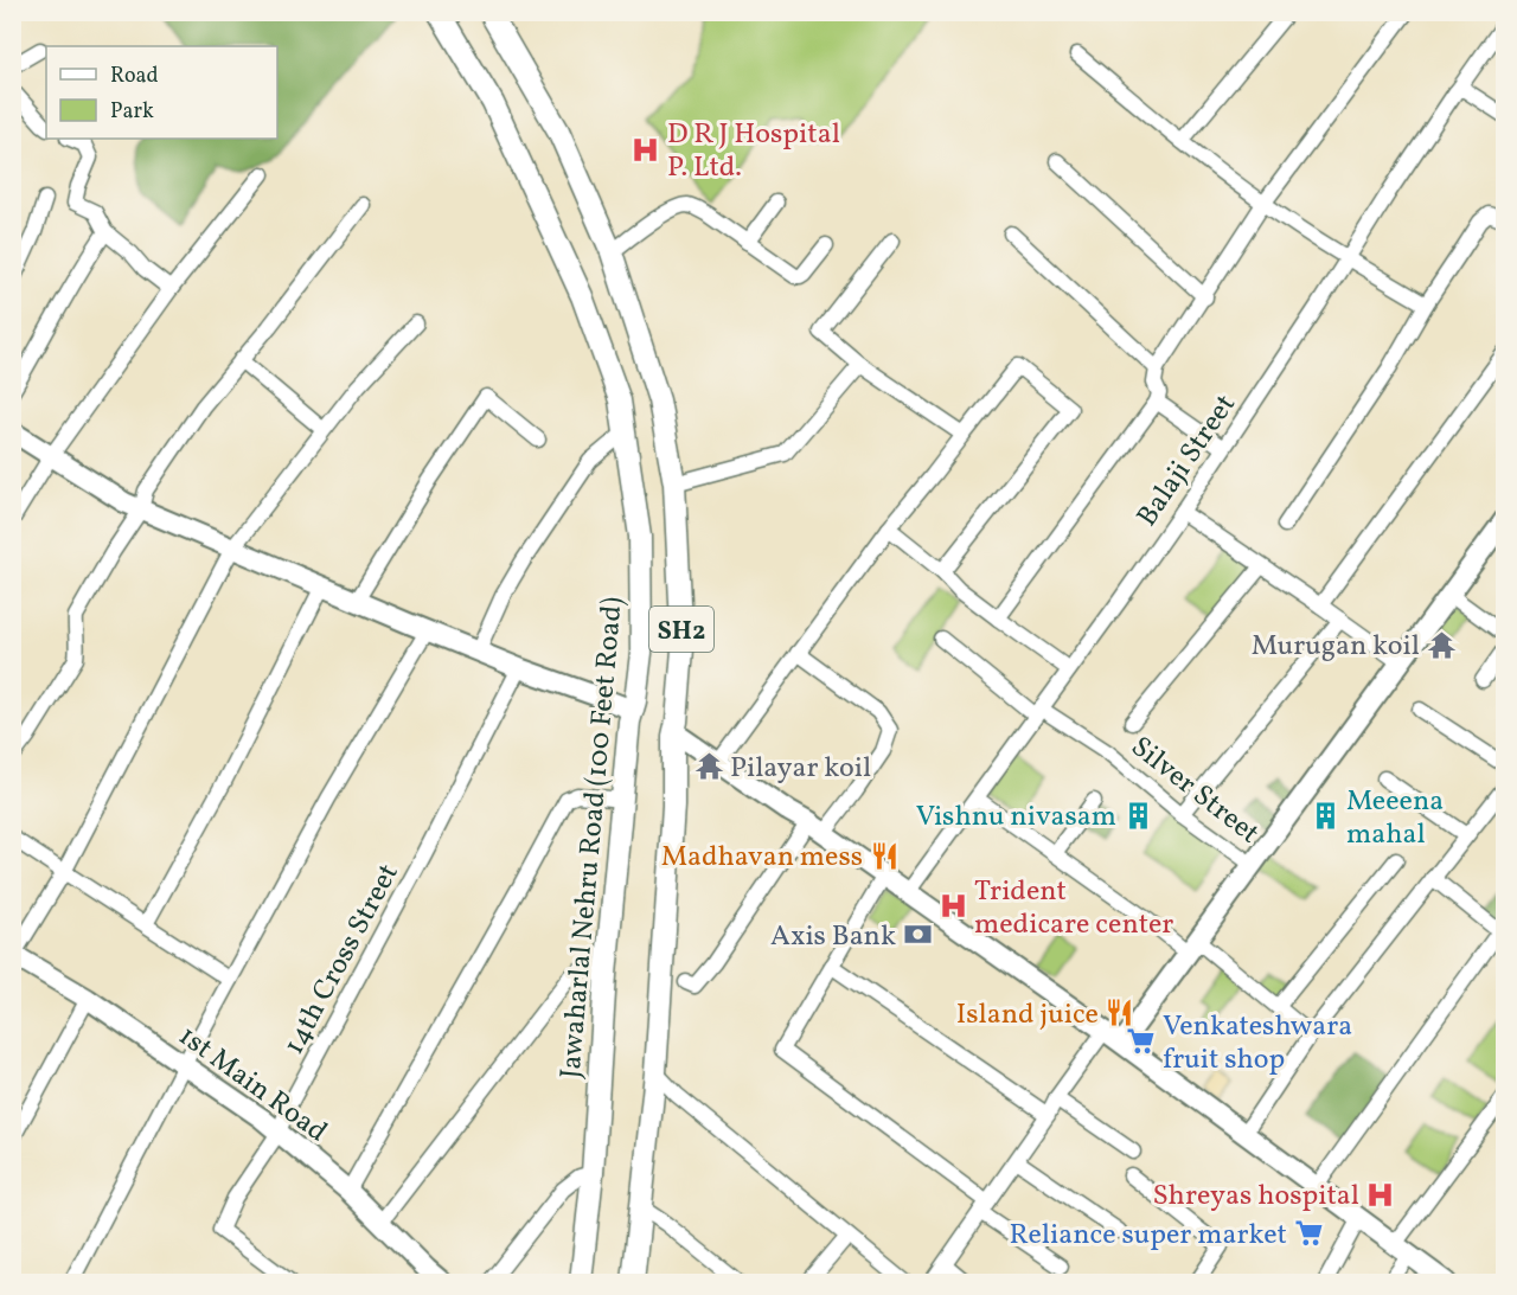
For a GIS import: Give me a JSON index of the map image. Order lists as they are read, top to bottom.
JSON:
{
  "streets": {
    "main road": ["SH2", "Jawaharlal Nehru Road (100 Feet Road)"],
    "street": [
      "Balaji Street",
      "Silver Street",
      "14th Cross Street",
      "1st Main Road"
    ]
  },
  "crossings": [
    ["Balaji Street", "Silver Street"],
    ["14th Cross Street", "1st Main Road"]
  ],
  "places": {
    "hospital": ["D R J Hospital P. Ltd.", "Trident medicare center", "Shreyas hospital"],
    "temple": ["Murugan koil", "Pilayar koil"],
    "building": ["Vishnu nivasam", "Meeena mahal"],
    "restaurant": ["Madhavan mess", "Island juice"],
    "bank": ["Axis Bank"],
    "supermarket": ["Venkateshwara fruit shop", "Reliance super market"]
  },
  "legend": ["Road", "Park"]
}
